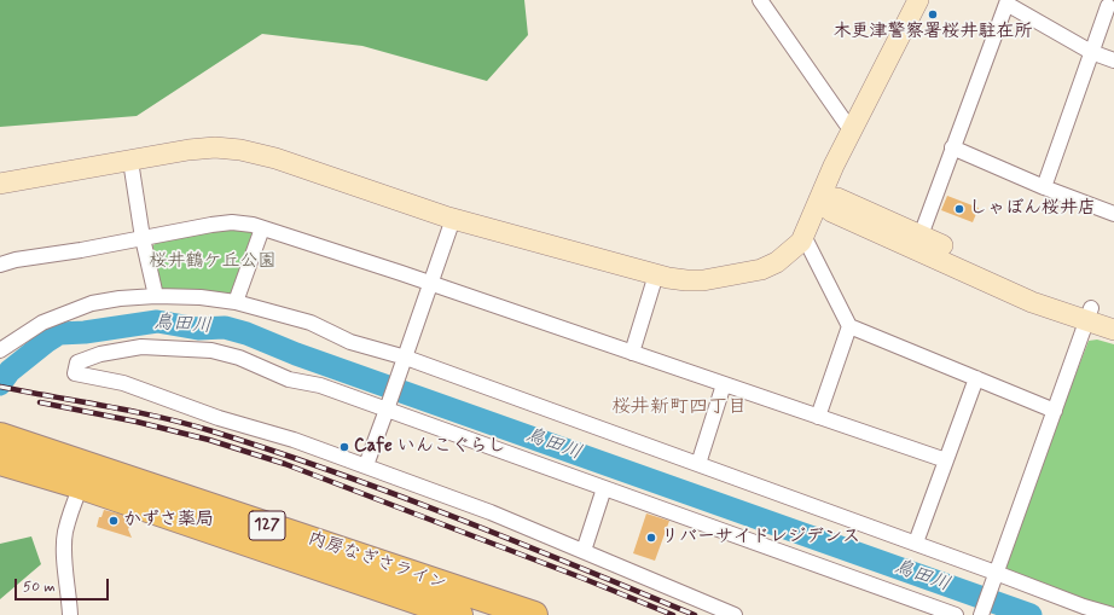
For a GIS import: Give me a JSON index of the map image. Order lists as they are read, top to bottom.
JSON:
{
  "streets": {
    "highway": ["127", "内房なぎさライン"]
  },
  "districts": ["桜井新町四丁目"],
  "water": ["鳥田川"],
  "parks": ["桜井鶴ケ丘公園"],
  "places": [
    "木更津警察署桜井駐在所",
    "しゃぼん桜井店",
    "Cafe いんこぐらし",
    "かずさ薬局",
    "リバーサイドレジデンス"
  ],
  "scale_bar": "50 m"
}
